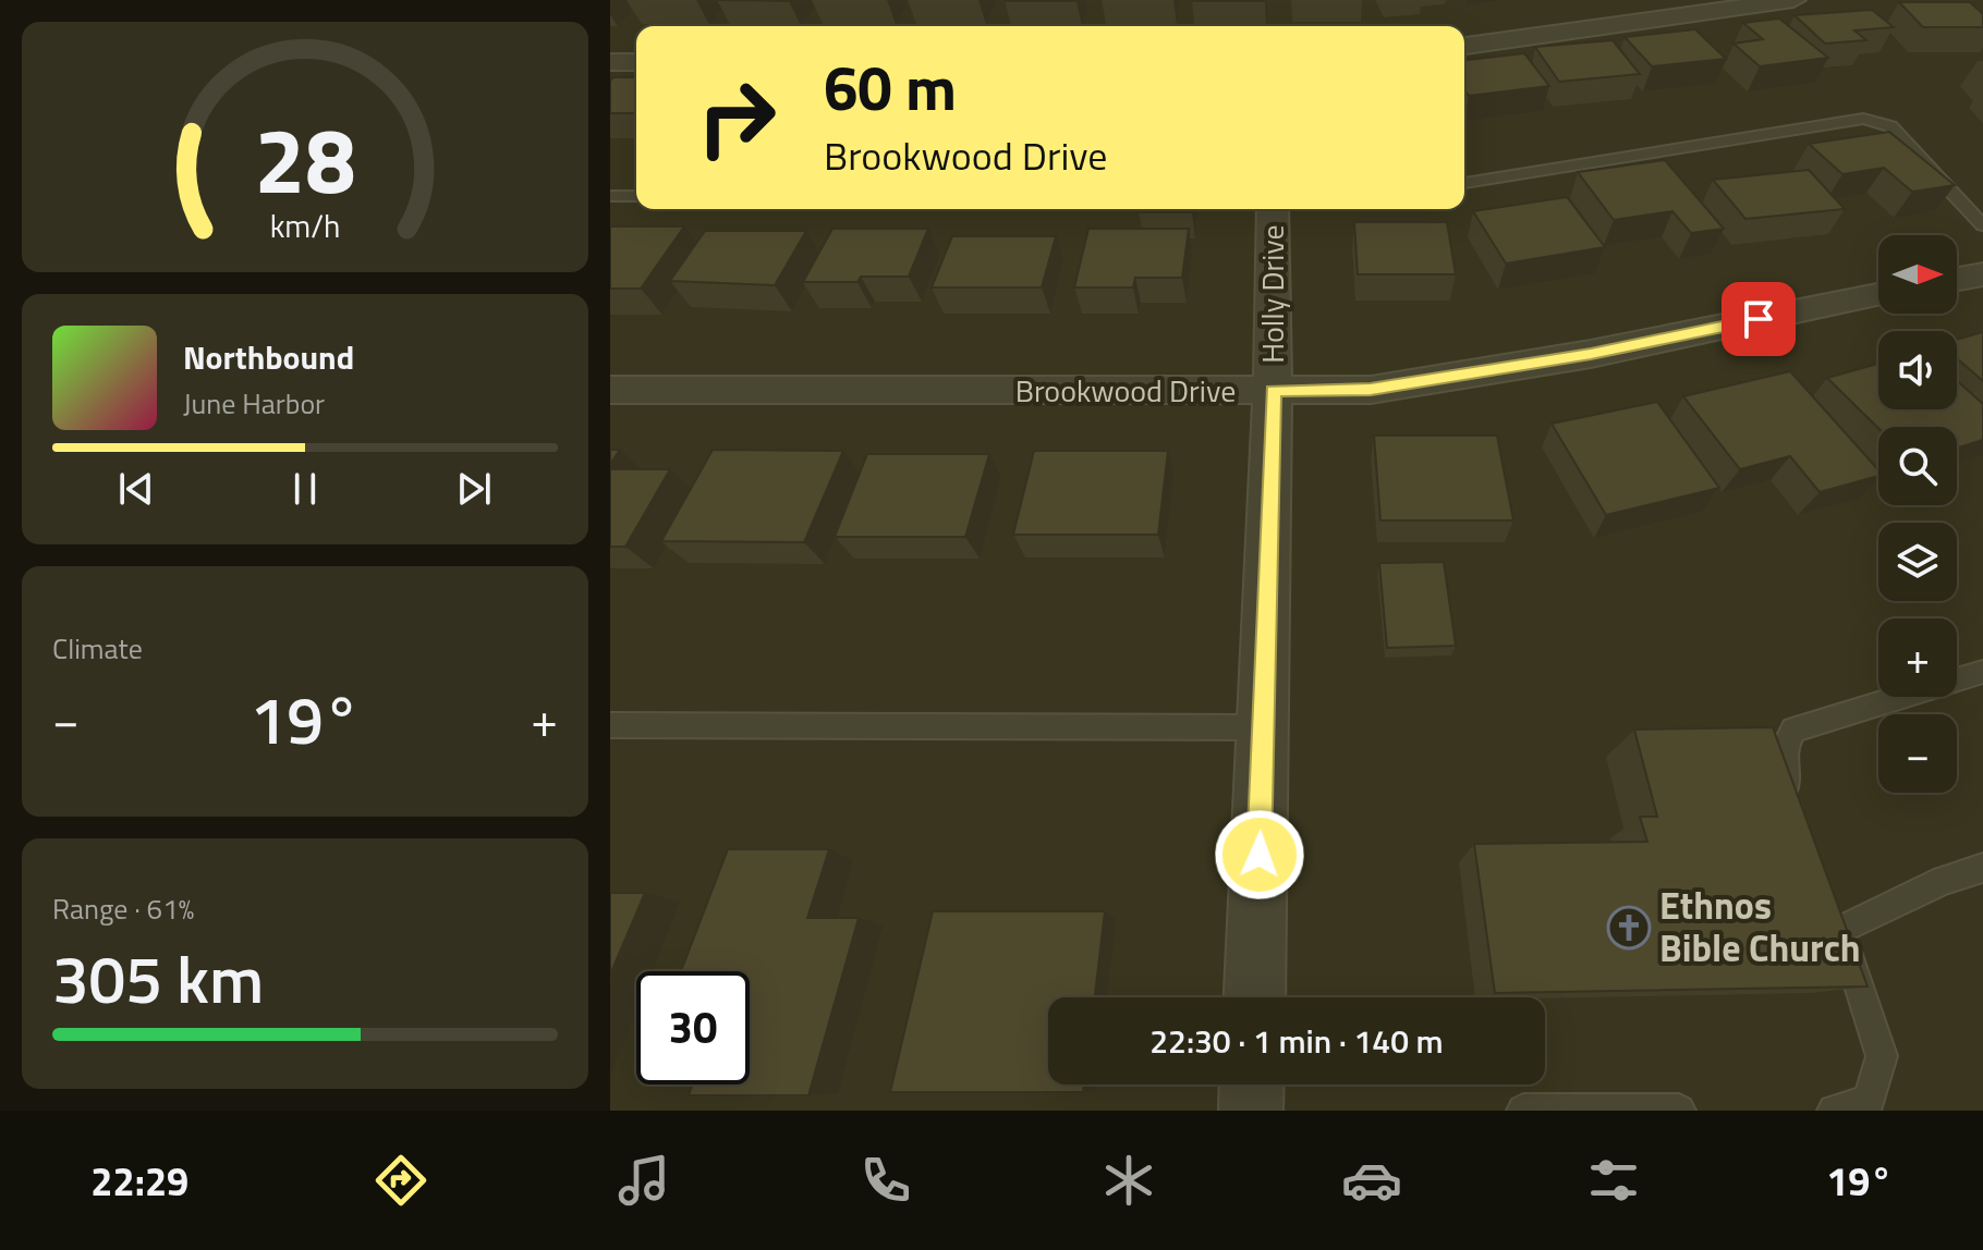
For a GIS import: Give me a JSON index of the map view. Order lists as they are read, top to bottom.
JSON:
{
  "streets": {
    "street": ["Holly Drive", "Brookwood Drive"]
  },
  "crossings": [
    ["Holly Drive", "Brookwood Drive"]
  ],
  "places": {
    "church": ["Ethnos Bible Church"]
  },
  "north": "right",
  "page": {
    "turn": ["60 m", "Brookwood Drive"],
    "map_buttons": ["+", "−"],
    "song": ["Northbound", "June Harbor"],
    "tile": [
      "Climate",
      ["Range · 61%", "305 km"]
    ],
    "heat": ["−", "19°", "+"],
    "limit": "30",
    "trip": "22:30 · 1 min · 140 m",
    "tabs": ["22:29", "19°"],
    "gauge": ["28", "km/h"]
  }
}
